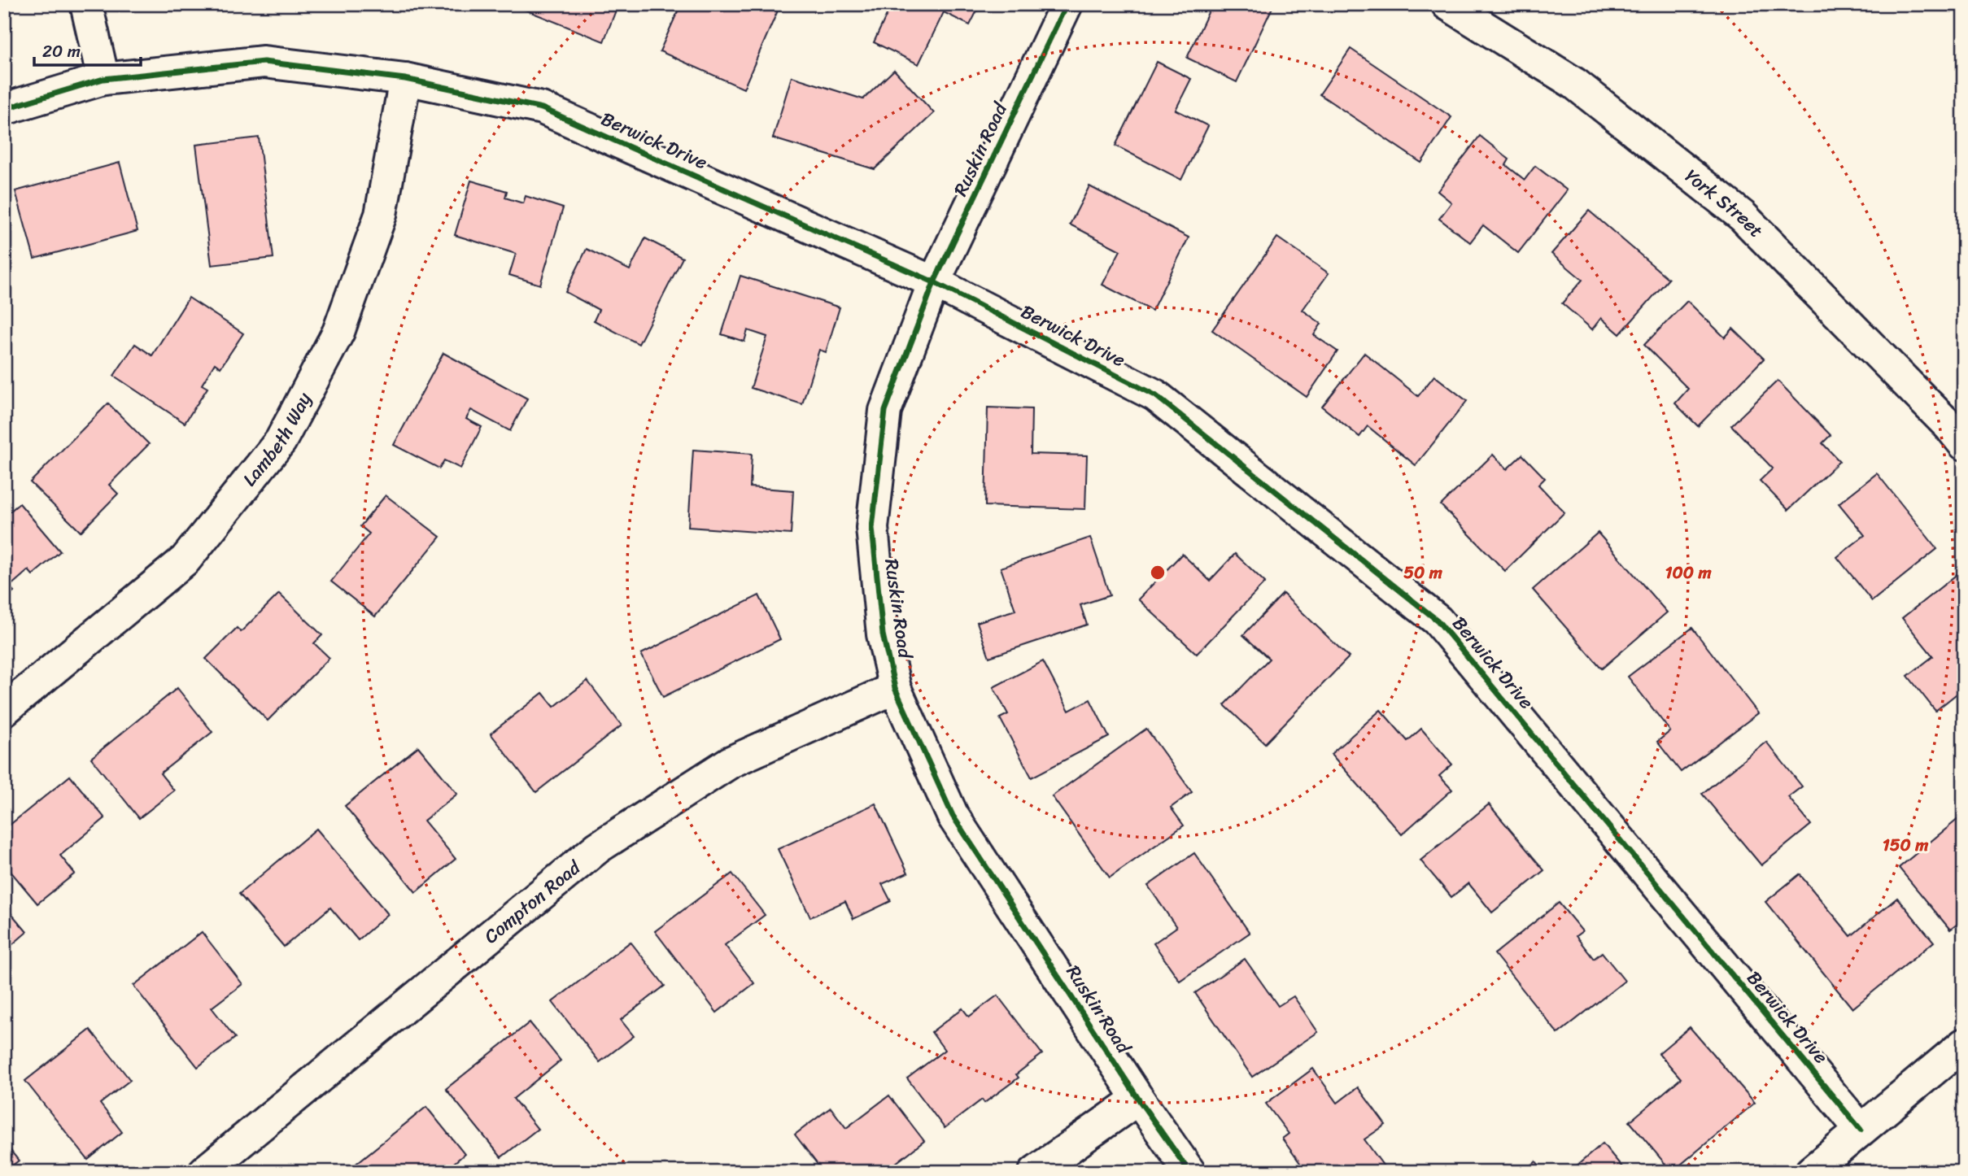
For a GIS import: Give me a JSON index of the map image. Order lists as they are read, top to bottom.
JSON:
{
  "streets": {
    "street": [
      "Berwick Drive",
      "Ruskin Road",
      "York Street",
      "Lambeth Way",
      "Compton Road"
    ]
  },
  "crossings": [
    ["Berwick Drive", "Ruskin Road"],
    ["Berwick Drive", "Lambeth Way"],
    ["Ruskin Road", "Compton Road"]
  ],
  "scale_bar": "20 m",
  "rings": ["50 m", "100 m", "150 m"]
}
